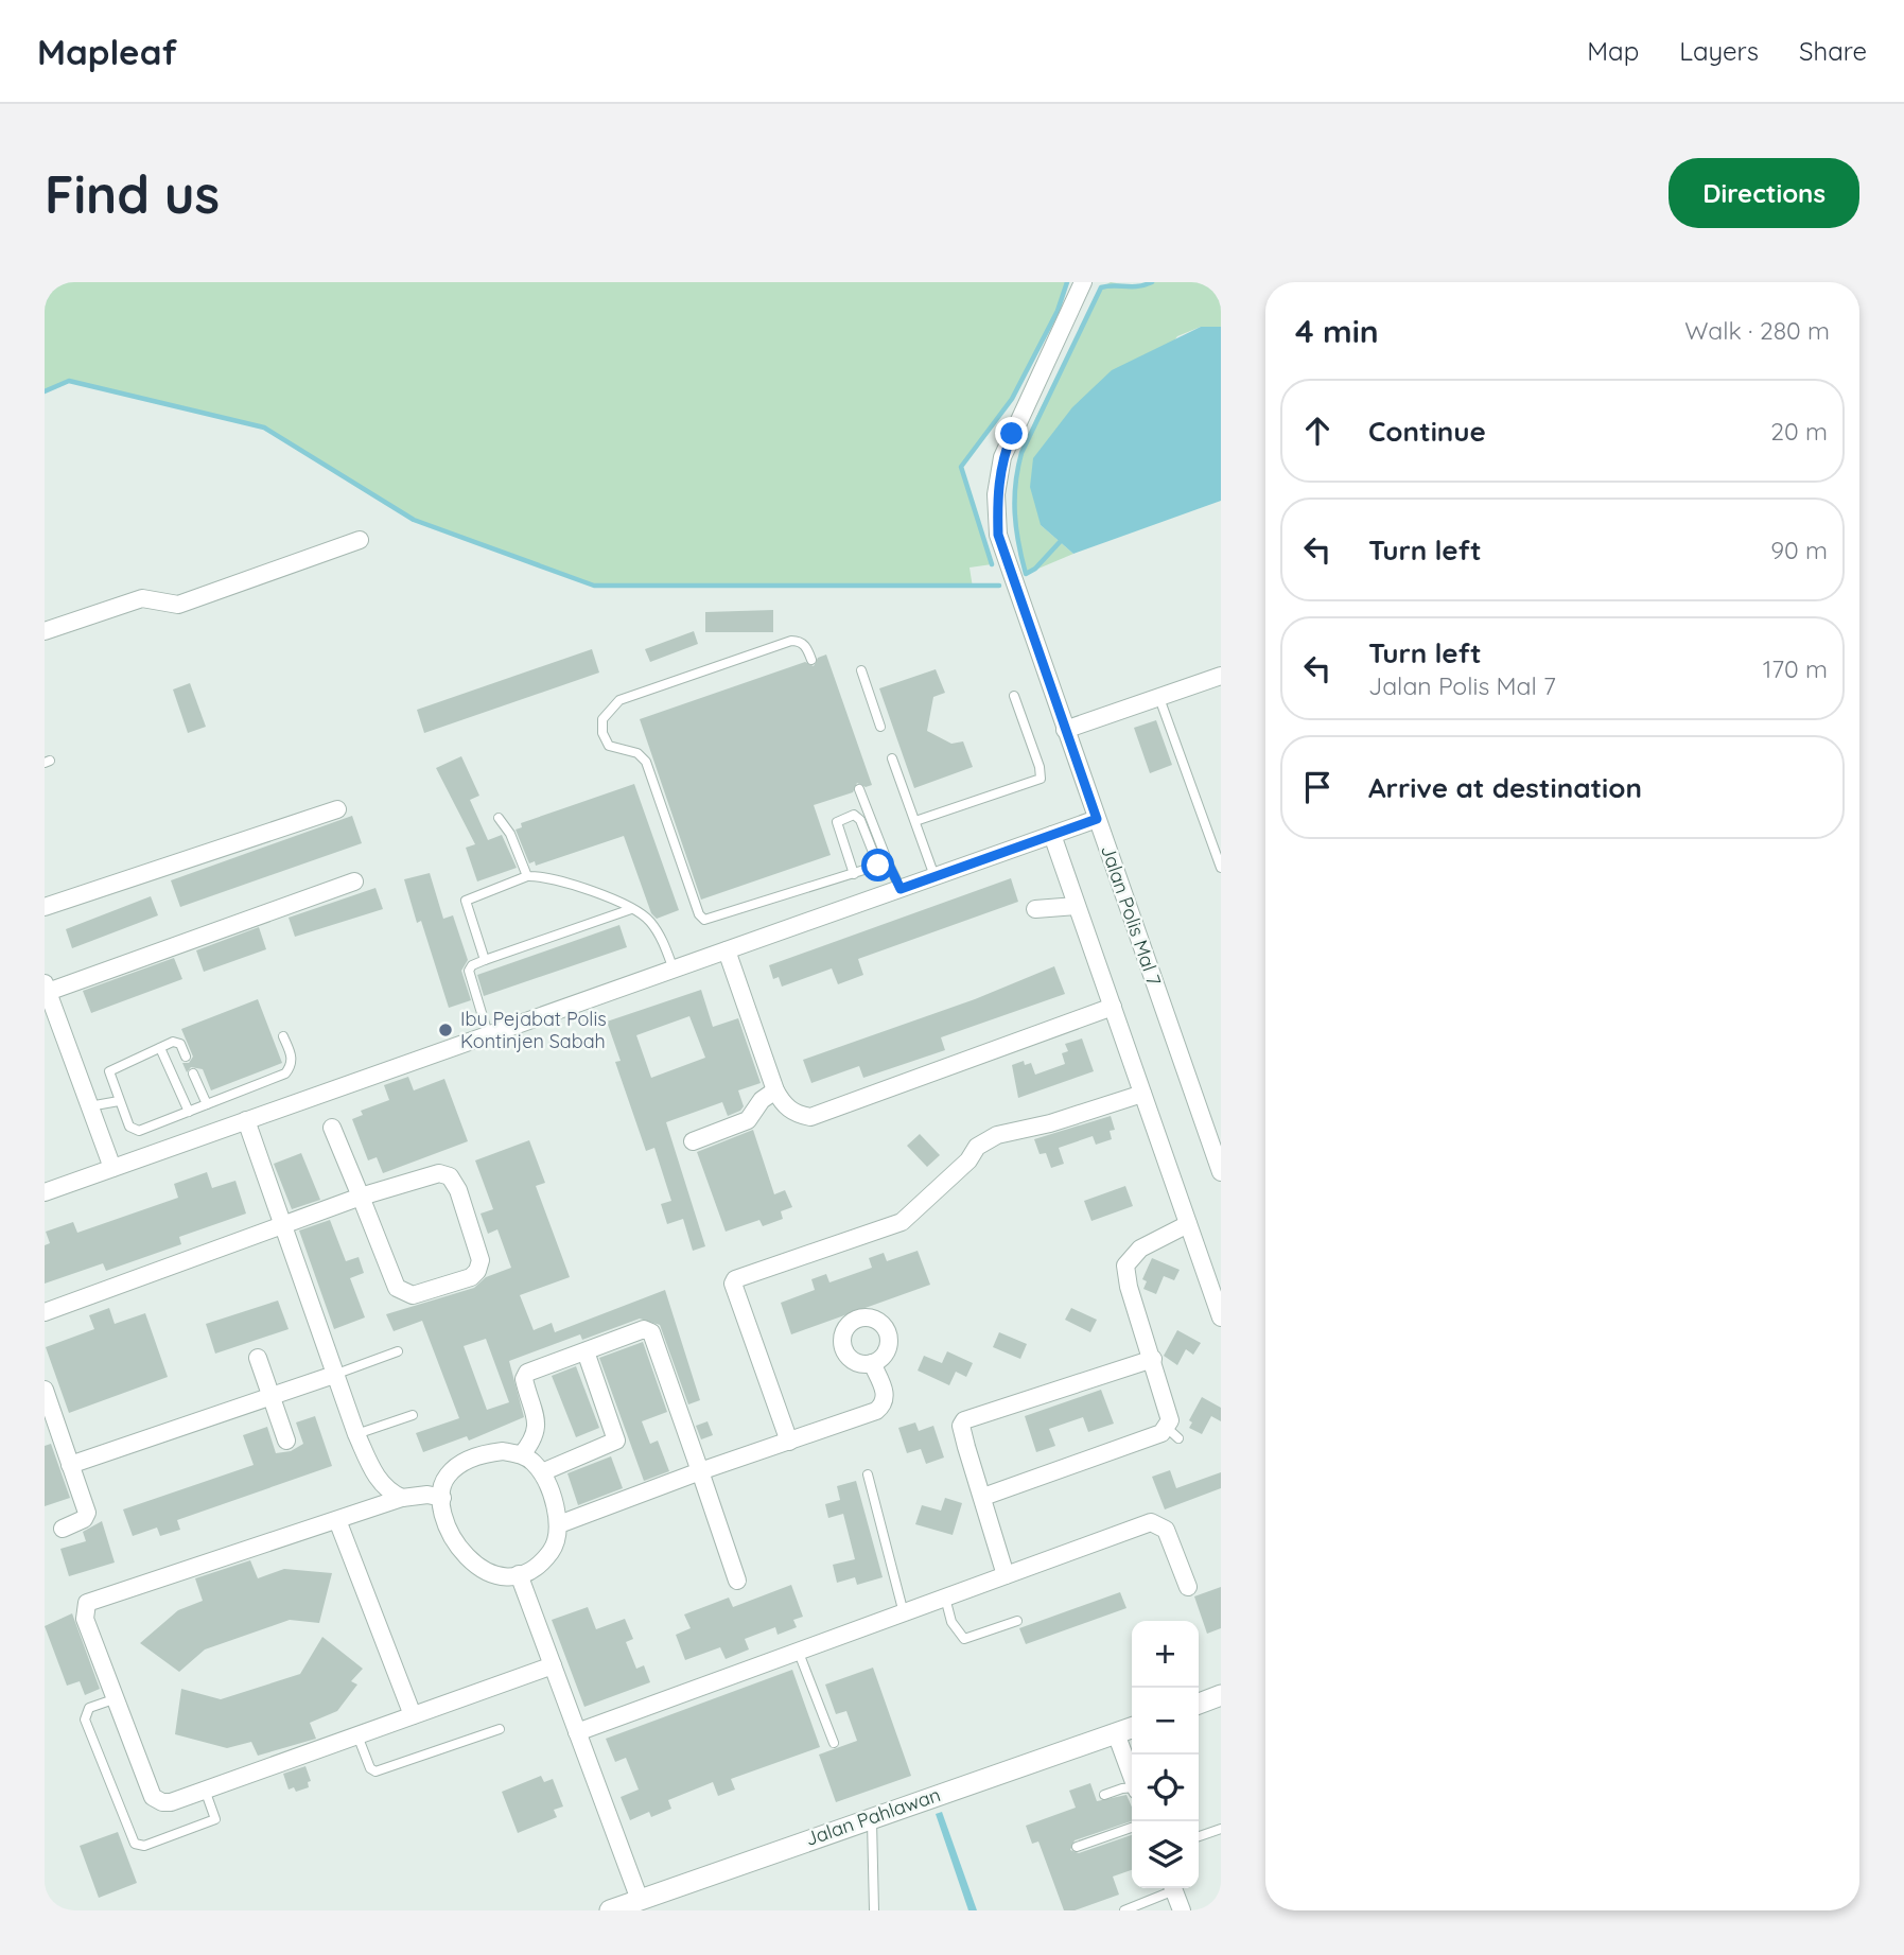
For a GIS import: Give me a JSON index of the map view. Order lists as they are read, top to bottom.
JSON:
{
  "streets": {
    "street": ["Jalan Polis Mal 7", "Jalan Pahlawan"]
  },
  "places": ["Ibu Pejabat Polis Kontinjen Sabah"],
  "page": {
    "header": "Mapleaf",
    "nav": ["Map", "Layers", "Share"],
    "buttons": "Directions",
    "title": "Find us",
    "heading": ["4 min", "Walk · 280 m"],
    "list": [
      ["Continue", "20 m"],
      ["Turn left", "90 m"],
      ["Turn left", "Jalan Polis Mal 7", "170 m"],
      "Arrive at destination"
    ],
    "map_buttons": ["+", "−"]
  }
}
